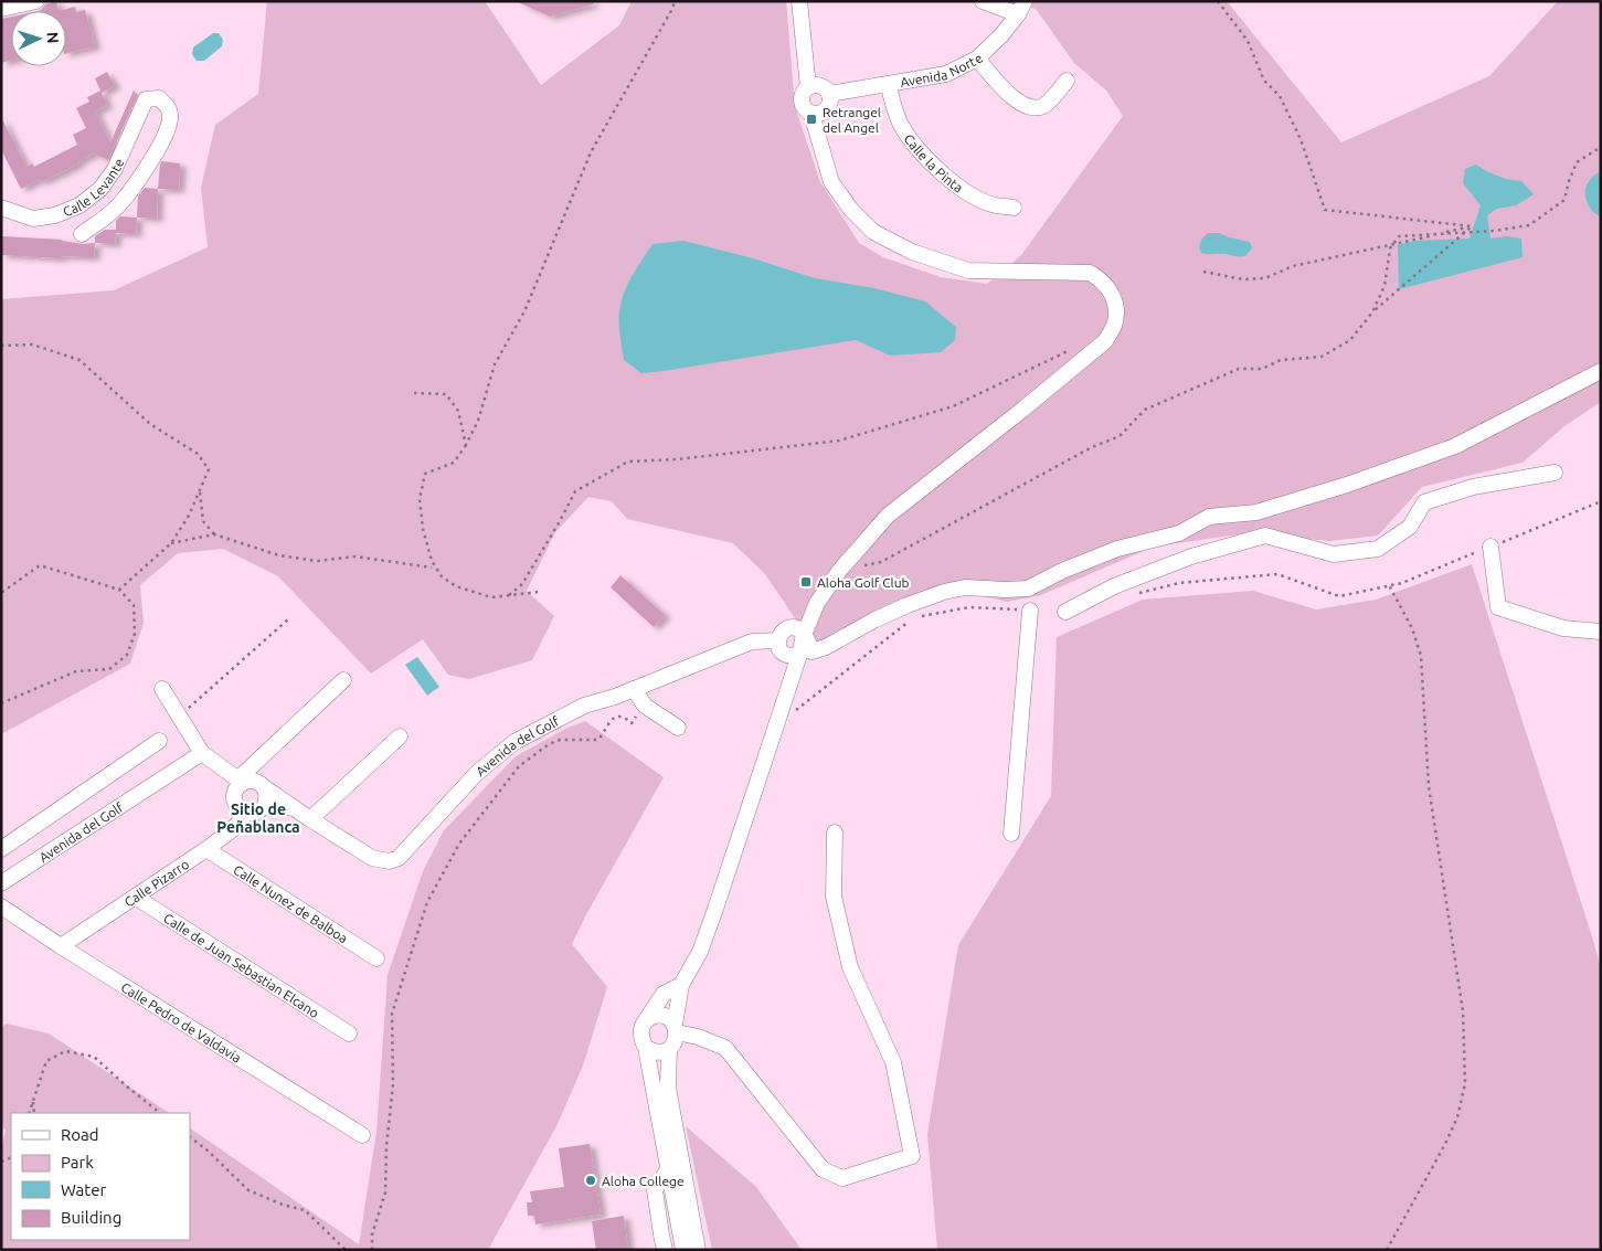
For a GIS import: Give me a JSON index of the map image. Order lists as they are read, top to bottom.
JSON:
{
  "streets": {
    "street": [
      "Avenida Norte",
      "Calle la Pinta",
      "Calle Levante",
      "Avenida del Golf",
      "Calle Pizarro",
      "Calle Nunez de Balboa",
      "Calle de Juan Sebastian Elcano",
      "Calle Pedro de Valdavia"
    ]
  },
  "crossings": [
    ["Avenida Norte", "Calle la Pinta"],
    ["Avenida del Golf", "Calle Pizarro"],
    ["Calle Pizarro", "Calle Nunez de Balboa"],
    ["Calle Pizarro", "Calle de Juan Sebastian Elcano"],
    ["Calle Pizarro", "Calle Pedro de Valdavia"]
  ],
  "districts": ["Sitio de Peñablanca"],
  "places": {
    "transit": ["Retrangel del Angel", "Aloha Golf Club"],
    "other": ["Aloha College"]
  },
  "legend": [
    "Road",
    "Park",
    "Water",
    "Building"
  ],
  "north": "right"
}
